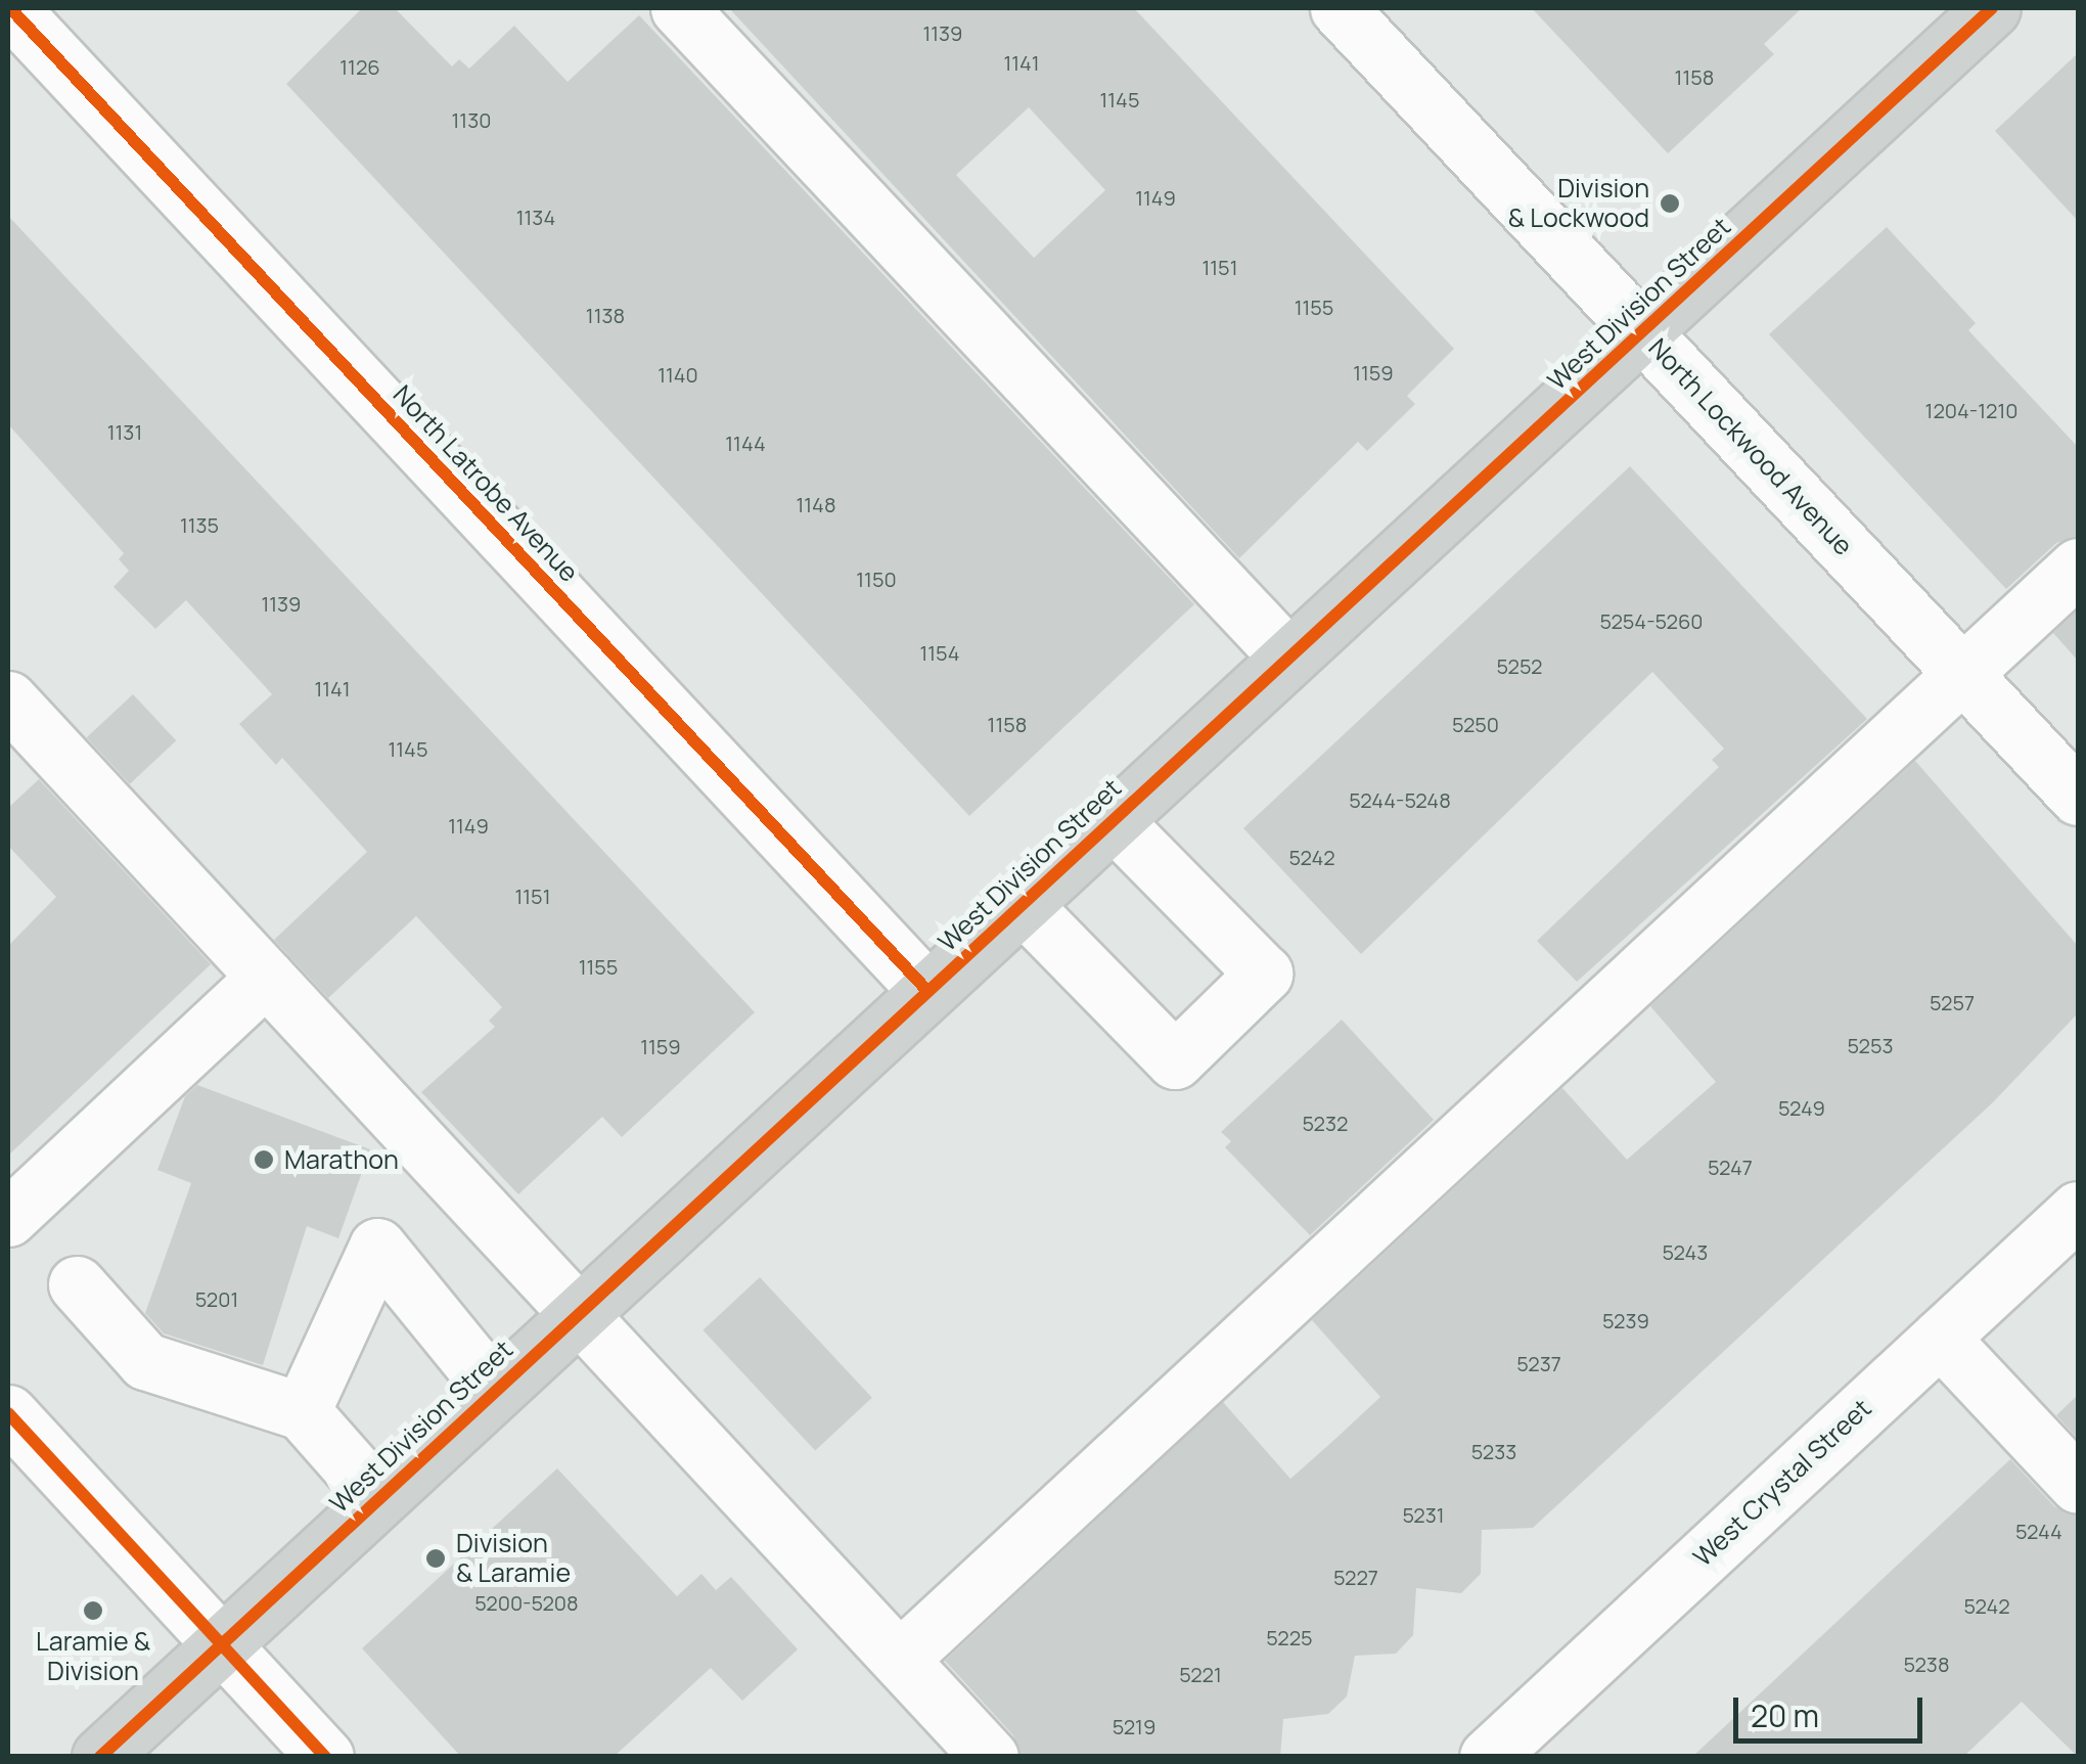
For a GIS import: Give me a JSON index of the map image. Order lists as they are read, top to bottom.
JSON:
{
  "streets": {
    "main road": ["West Division Street"],
    "street": ["North Lockwood Avenue", "North Latrobe Avenue", "West Crystal Street"]
  },
  "crossings": [
    ["West Division Street", "North Lockwood Avenue"],
    ["West Division Street", "North Latrobe Avenue"]
  ],
  "places": [
    "Division & Lockwood",
    "Marathon",
    "Division & Laramie",
    "Laramie & Division"
  ],
  "house_numbers": [
    "1139",
    "1141",
    "1126",
    "1158",
    "1145",
    "1130",
    "1149",
    "1134",
    "1151",
    "1155",
    "1138",
    "1159",
    "1140",
    "1204-1210",
    "1131",
    "1144",
    "1148",
    "1135",
    "1150",
    "1139",
    "5254-5260",
    "1154",
    "5252",
    "1141",
    "1158",
    "5250",
    "1145",
    "5244-5248",
    "1149",
    "5242",
    "1151",
    "1155",
    "5257",
    "5253",
    "1159",
    "5249",
    "5232",
    "5247",
    "5243",
    "5201",
    "5239",
    "5237",
    "5233",
    "5231",
    "5244",
    "5227",
    "5200-5208",
    "5242",
    "5225",
    "5238",
    "5221",
    "5219"
  ],
  "scale_bar": "20 m"
}
